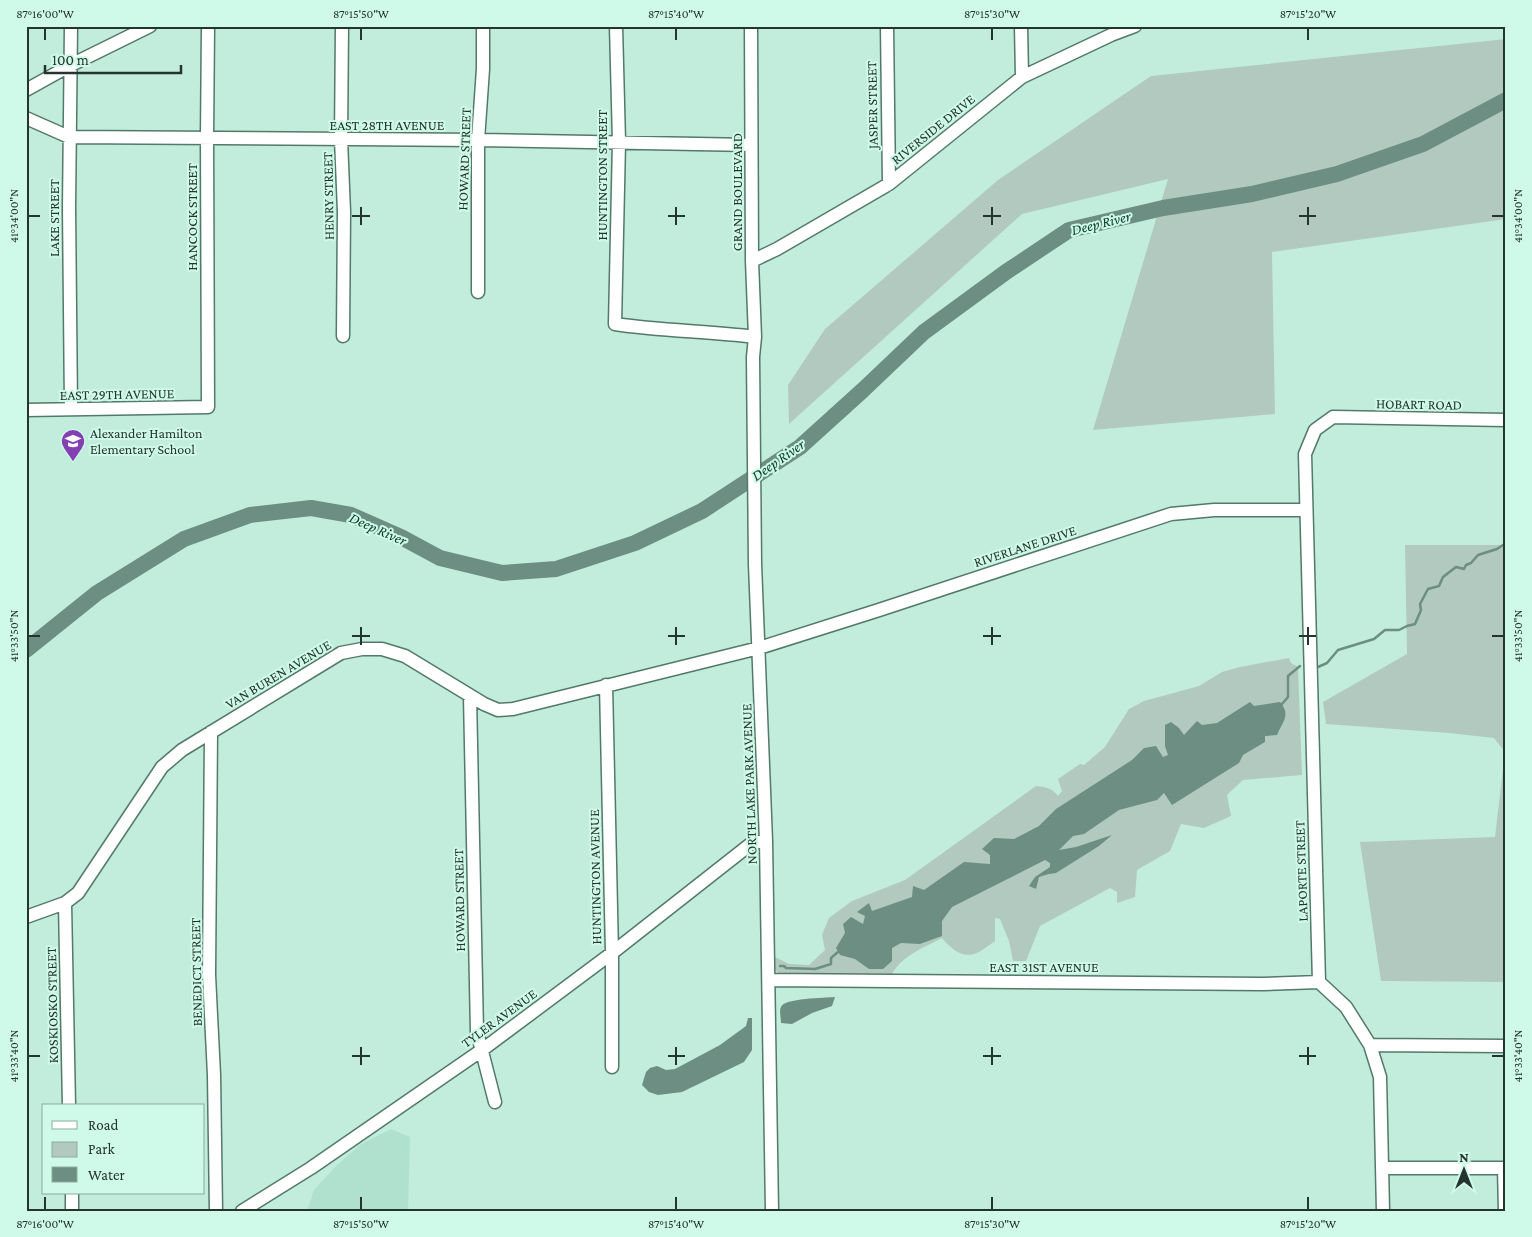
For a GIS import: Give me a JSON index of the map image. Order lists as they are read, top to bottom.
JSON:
{
  "streets": {
    "street": [
      "JASPER STREET",
      "EAST 28TH AVENUE",
      "RIVERSIDE DRIVE",
      "HOWARD STREET",
      "HUNTINGTON STREET",
      "GRAND BOULEVARD",
      "HENRY STREET",
      "HANCOCK STREET",
      "LAKE STREET",
      "EAST 29TH AVENUE",
      "HOBART ROAD",
      "RIVERLANE DRIVE",
      "VAN BUREN AVENUE",
      "NORTH LAKE PARK AVENUE",
      "LAPORTE STREET",
      "HUNTINGTON AVENUE",
      "EAST 31ST AVENUE",
      "BENEDICT STREET",
      "KOSKIOSKO STREET",
      "TYLER AVENUE"
    ]
  },
  "crossings": [
    ["JASPER STREET", "RIVERSIDE DRIVE"],
    ["EAST 28TH AVENUE", "HOWARD STREET"],
    ["EAST 28TH AVENUE", "HUNTINGTON STREET"],
    ["EAST 28TH AVENUE", "GRAND BOULEVARD"],
    ["EAST 28TH AVENUE", "HENRY STREET"],
    ["EAST 28TH AVENUE", "HANCOCK STREET"],
    ["EAST 28TH AVENUE", "LAKE STREET"],
    ["RIVERSIDE DRIVE", "GRAND BOULEVARD"],
    ["HOWARD STREET", "VAN BUREN AVENUE"],
    ["HOWARD STREET", "TYLER AVENUE"],
    ["HUNTINGTON STREET", "GRAND BOULEVARD"],
    ["GRAND BOULEVARD", "NORTH LAKE PARK AVENUE"],
    ["HANCOCK STREET", "EAST 29TH AVENUE"],
    ["LAKE STREET", "EAST 29TH AVENUE"],
    ["HOBART ROAD", "LAPORTE STREET"],
    ["RIVERLANE DRIVE", "VAN BUREN AVENUE"],
    ["RIVERLANE DRIVE", "NORTH LAKE PARK AVENUE"],
    ["RIVERLANE DRIVE", "LAPORTE STREET"],
    ["VAN BUREN AVENUE", "NORTH LAKE PARK AVENUE"],
    ["VAN BUREN AVENUE", "HUNTINGTON AVENUE"],
    ["VAN BUREN AVENUE", "BENEDICT STREET"],
    ["VAN BUREN AVENUE", "KOSKIOSKO STREET"],
    ["NORTH LAKE PARK AVENUE", "EAST 31ST AVENUE"],
    ["NORTH LAKE PARK AVENUE", "TYLER AVENUE"],
    ["LAPORTE STREET", "EAST 31ST AVENUE"],
    ["HUNTINGTON AVENUE", "TYLER AVENUE"]
  ],
  "water": ["Deep River"],
  "places": {
    "school or university": ["Alexander Hamilton Elementary School"]
  },
  "legend": ["Road", "Park", "Water"],
  "scale_bar": "100 m",
  "north": "top",
  "coordinates": [
    "87°16'00\"W",
    "87°15'50\"W",
    "87°15'40\"W",
    "87°15'30\"W",
    "87°15'20\"W",
    "41°34'00\"N",
    "41°33'50\"N",
    "41°33'40\"N"
  ]
}
